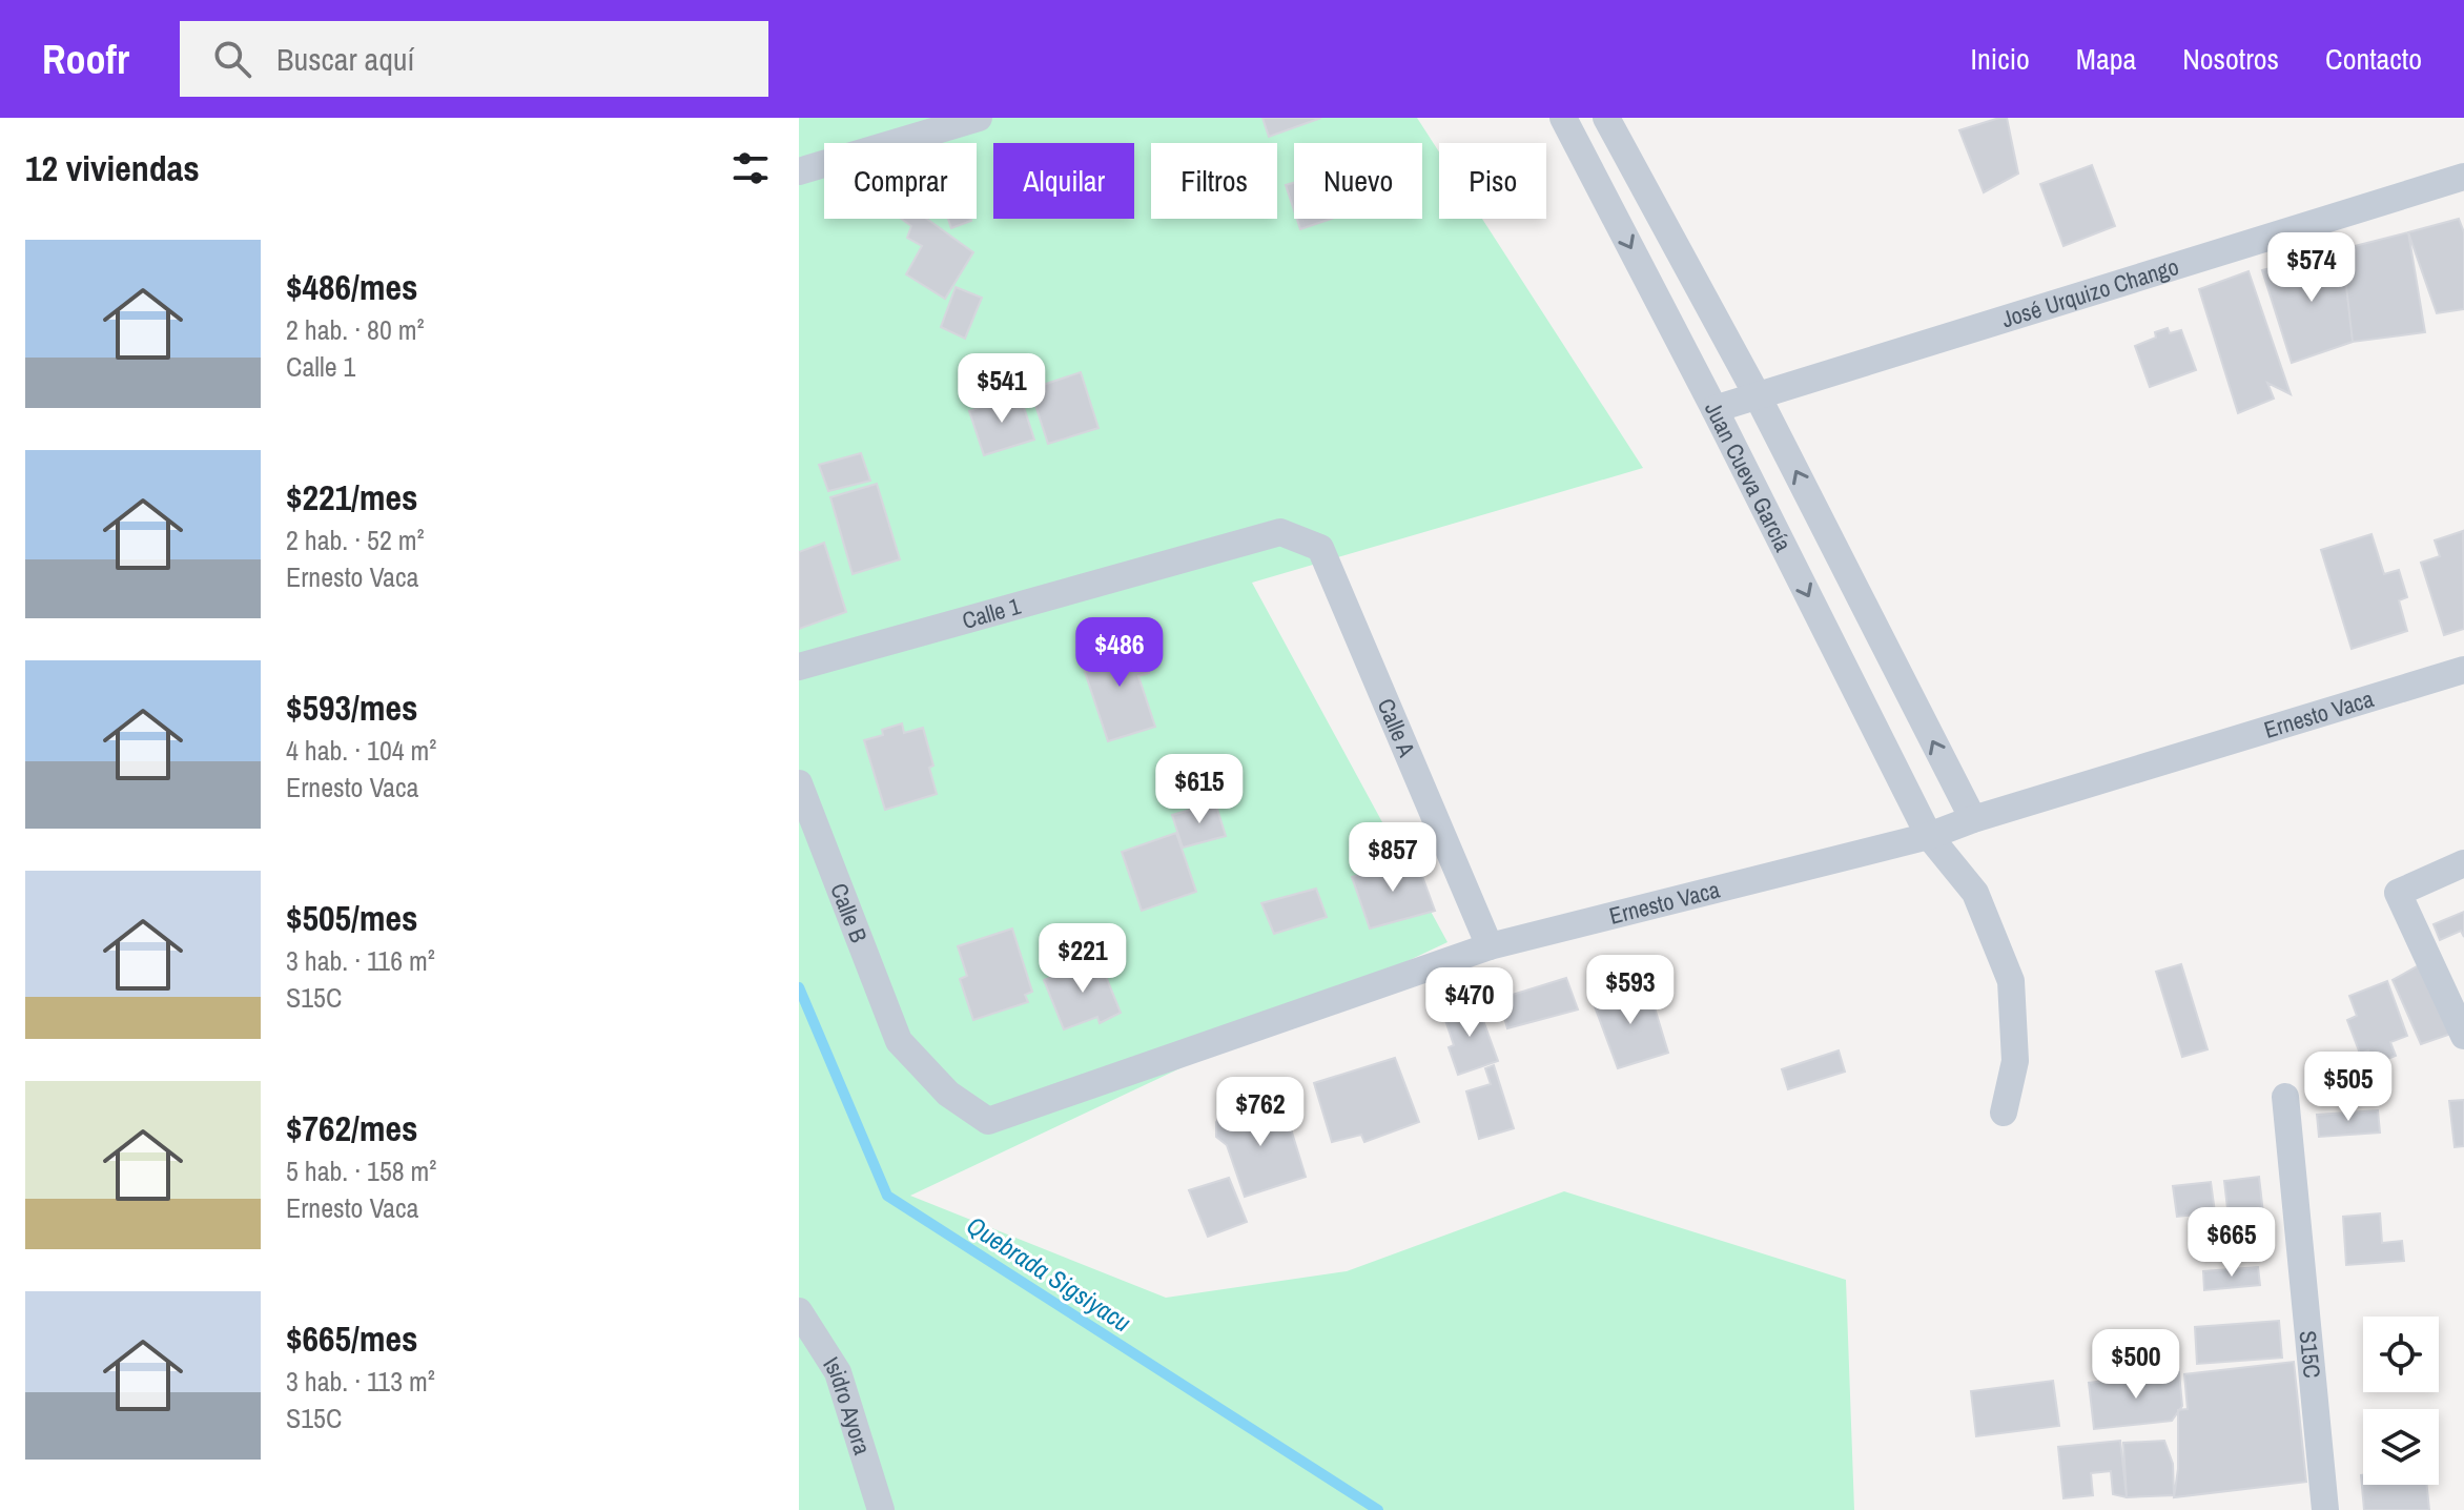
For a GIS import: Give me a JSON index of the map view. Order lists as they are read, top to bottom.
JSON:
{
  "streets": {
    "street": [
      "José Urquizo Chango",
      "Juan Cueva García",
      "Calle 1",
      "Ernesto Vaca",
      "Calle A",
      "Calle B",
      "S15C",
      "Isidro Ayora"
    ]
  },
  "crossings": [
    ["José Urquizo Chango", "Juan Cueva García"],
    ["Juan Cueva García", "Ernesto Vaca"],
    ["Calle 1", "Calle A"],
    ["Ernesto Vaca", "Calle A"],
    ["Ernesto Vaca", "Calle B"]
  ],
  "water": ["Quebrada Sigsiyacu"],
  "page": {
    "header": "Roofr",
    "search": "Buscar aquí",
    "nav": [
      "Inicio",
      "Mapa",
      "Nosotros",
      "Contacto"
    ],
    "heading": "12 viviendas",
    "chip": [
      "Comprar",
      "Alquilar",
      "Filtros",
      "Nuevo",
      "Piso"
    ],
    "list": [
      {
        "name": "$486/mes",
        "note": "2 hab. · 80 m² · Calle 1"
      },
      {
        "name": "$221/mes",
        "note": "2 hab. · 52 m² · Ernesto Vaca"
      },
      {
        "name": "$593/mes",
        "note": "4 hab. · 104 m² · Ernesto Vaca"
      },
      {
        "name": "$505/mes",
        "note": "3 hab. · 116 m² · S15C"
      },
      {
        "name": "$762/mes",
        "note": "5 hab. · 158 m² · Ernesto Vaca"
      },
      {
        "name": "$665/mes",
        "note": "3 hab. · 113 m² · S15C"
      }
    ],
    "price": [
      "$574",
      "$541",
      "$486",
      "$615",
      "$857",
      "$221",
      "$593",
      "$470",
      "$505",
      "$762",
      "$665",
      "$500"
    ]
  }
}
